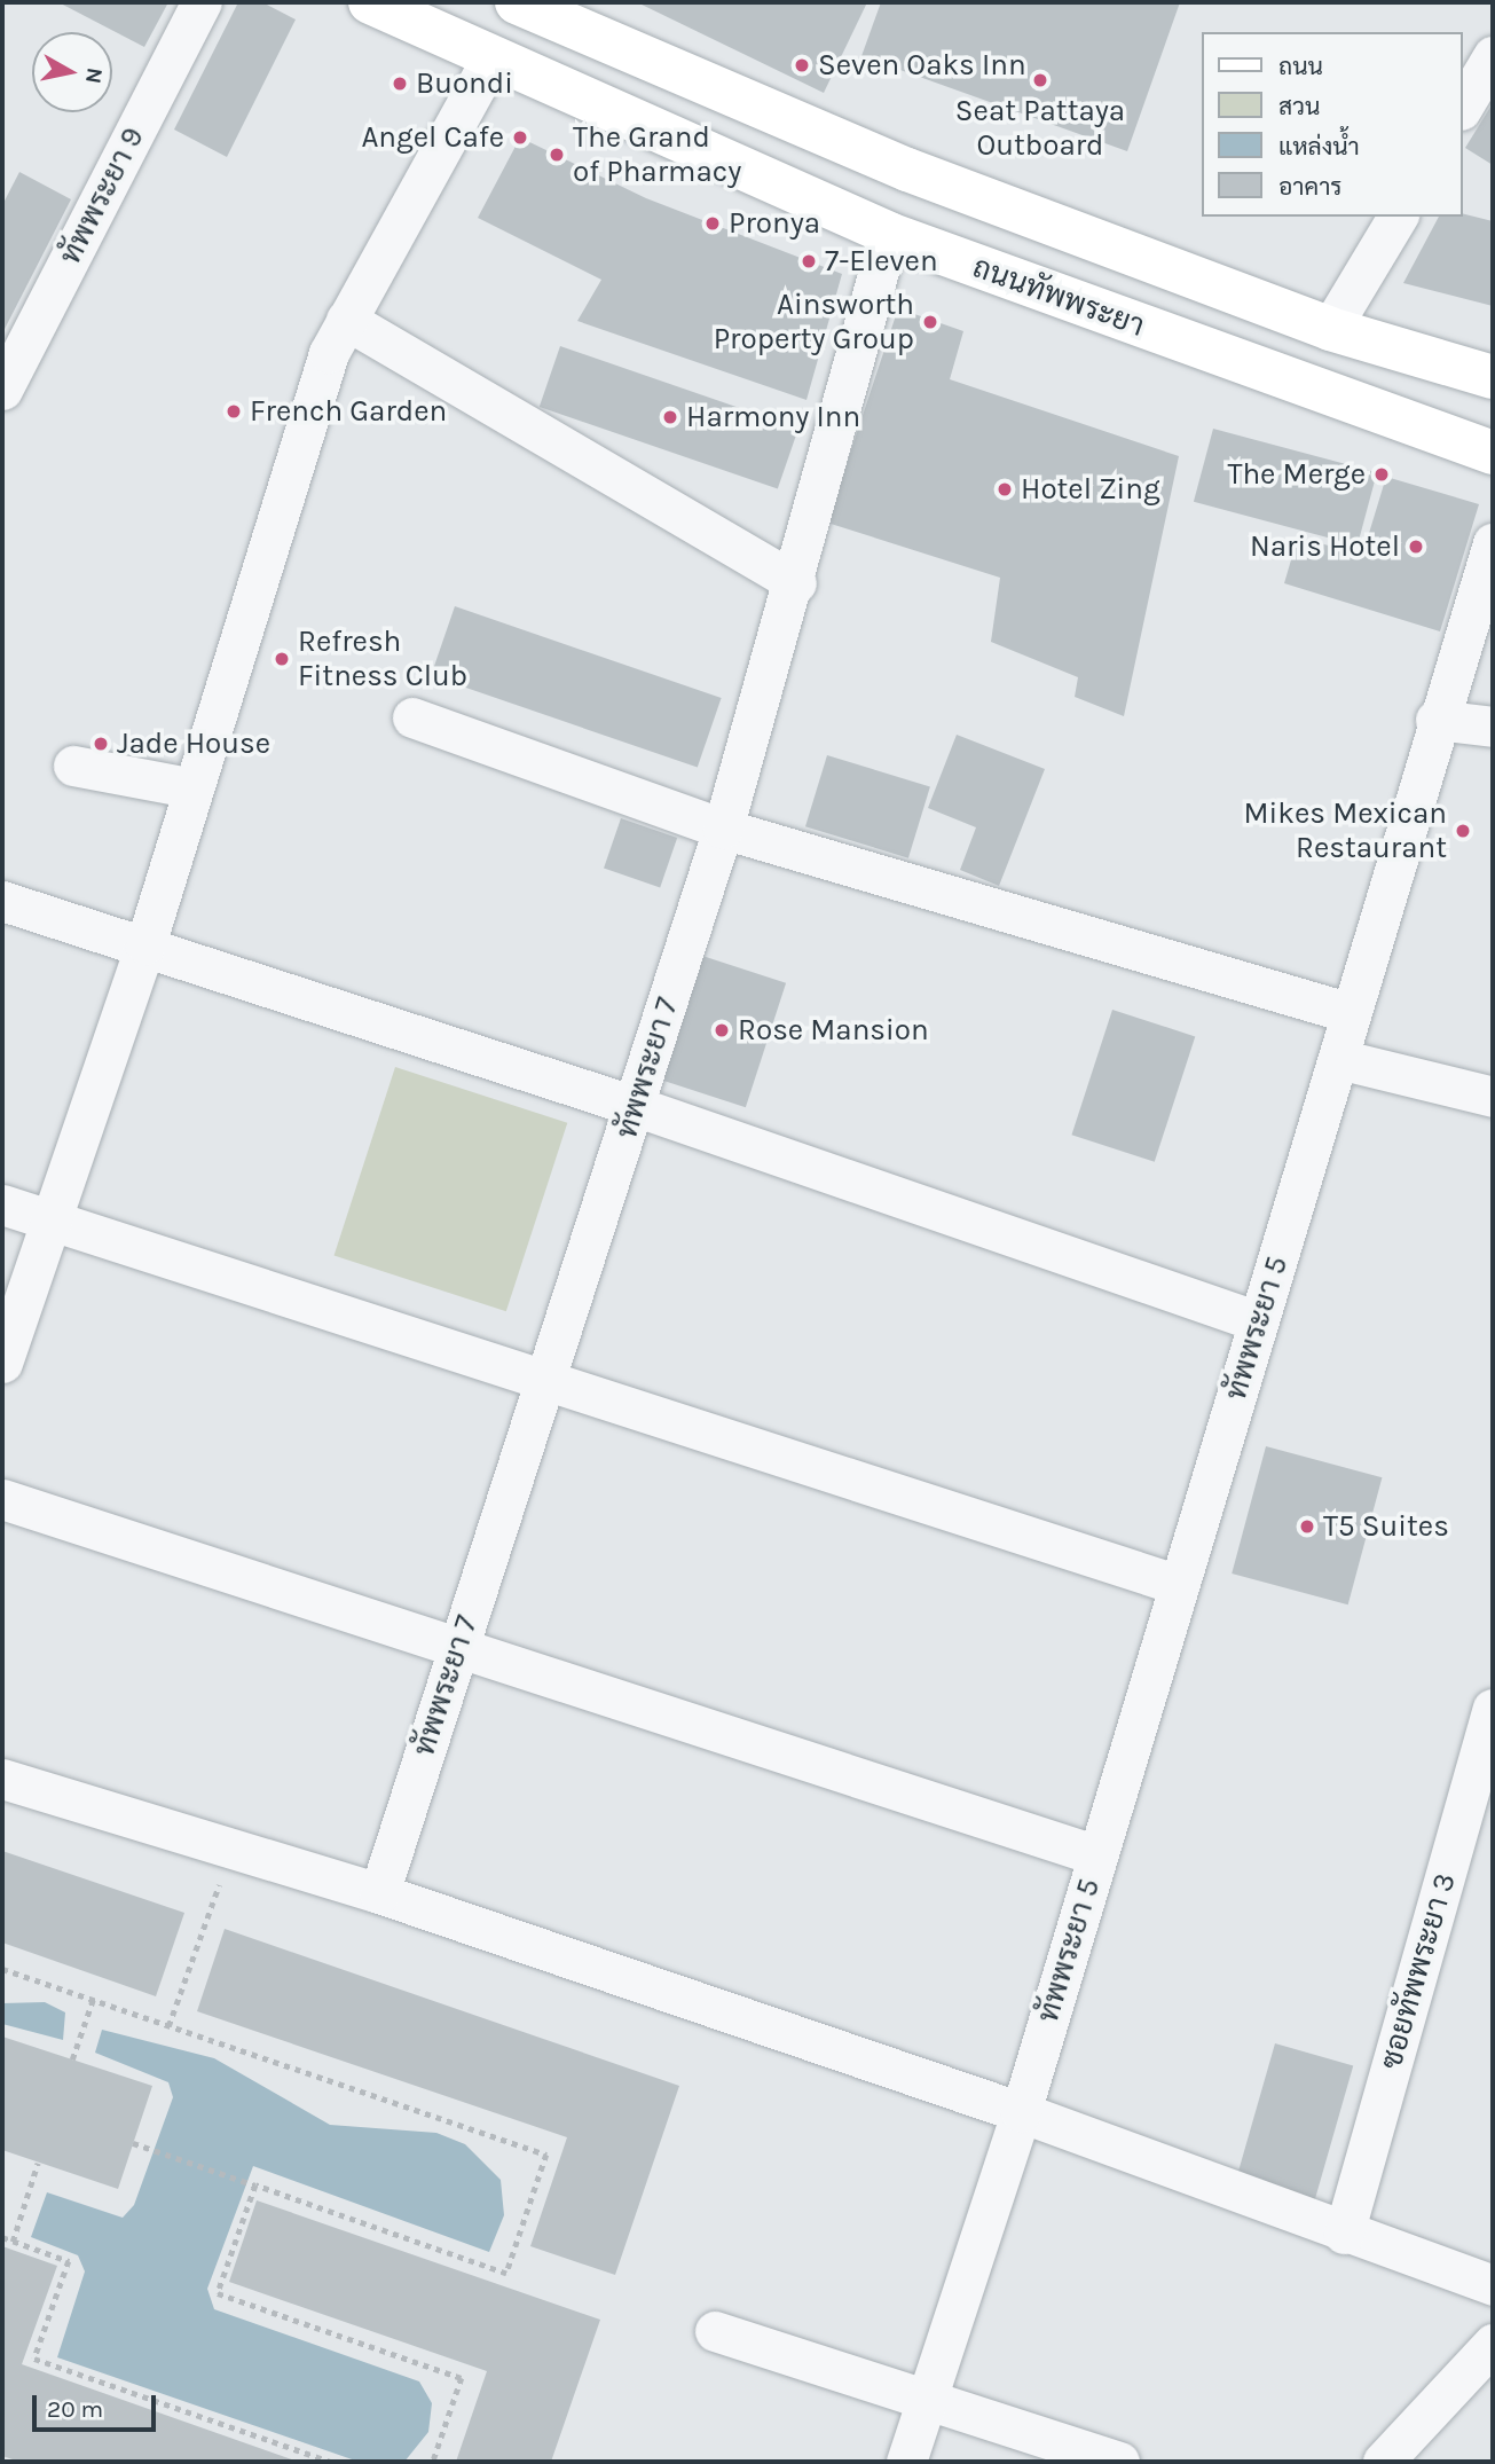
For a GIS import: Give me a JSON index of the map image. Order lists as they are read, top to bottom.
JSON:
{
  "streets": {
    "main road": ["ถนนทัพพระยา"],
    "street": [
      "ทัพพระยา 9",
      "ทัพพระยา 7",
      "ทัพพระยา 5",
      "ซอยทัพพระยา 3"
    ]
  },
  "crossings": [
    ["ถนนทัพพระยา", "ทัพพระยา 7"]
  ],
  "places": [
    "Seven Oaks Inn",
    "Seat Pattaya Outboard",
    "Buondi",
    "Angel Cafe",
    "The Grand of Pharmacy",
    "Pronya",
    "7-Eleven",
    "Ainsworth Property Group",
    "French Garden",
    "Harmony Inn",
    "The Merge",
    "Hotel Zing",
    "Naris Hotel",
    "Refresh Fitness Club",
    "Jade House",
    "Mikes Mexican Restaurant",
    "Rose Mansion",
    "T5 Suites"
  ],
  "legend": [
    "ถนน",
    "สวน",
    "แหล่งน้ำ",
    "อาคาร"
  ],
  "scale_bar": "20 m",
  "north": "right"
}
